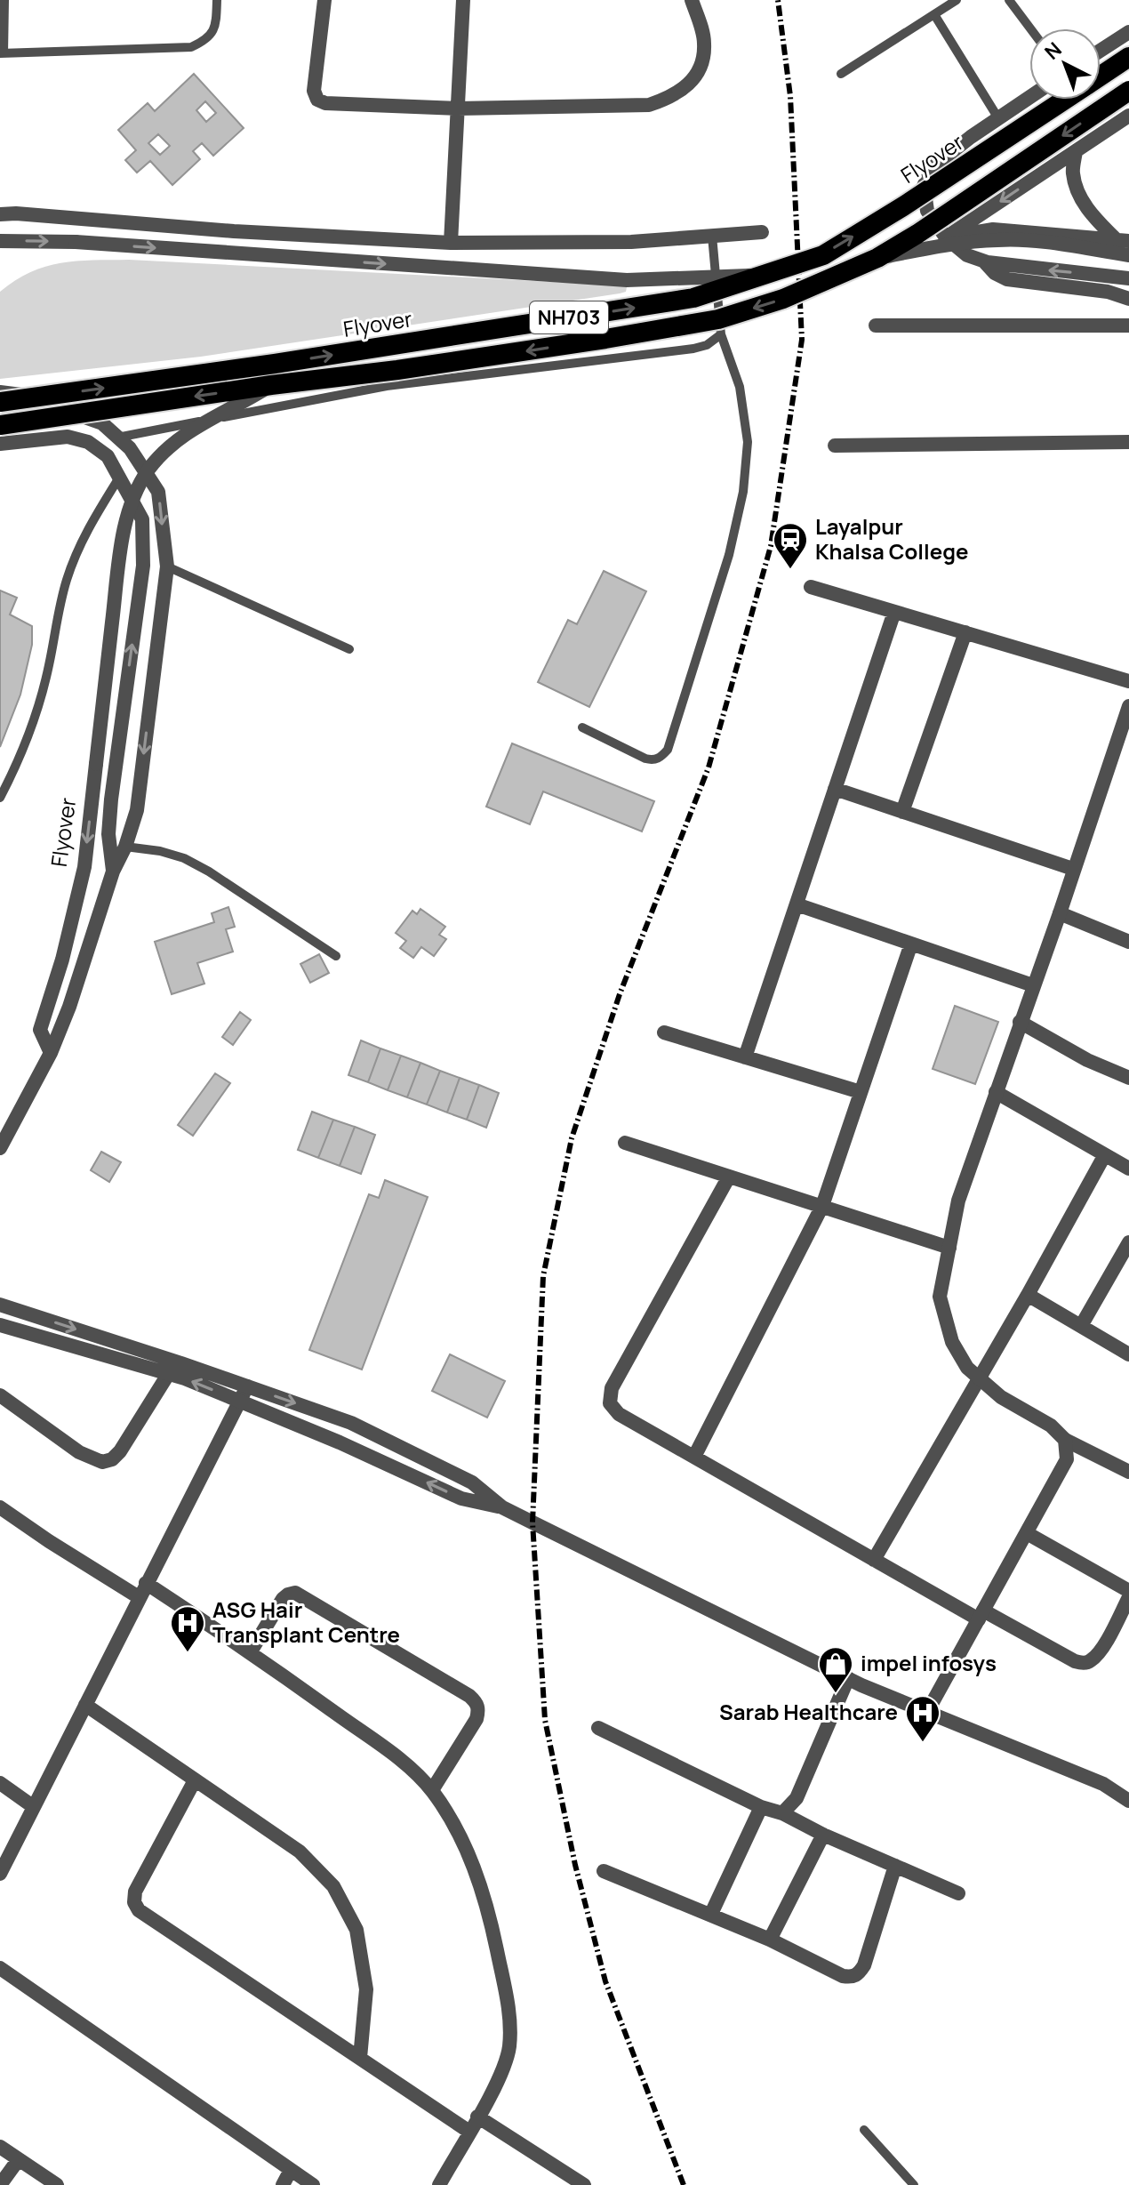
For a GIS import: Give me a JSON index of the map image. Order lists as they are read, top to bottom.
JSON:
{
  "streets": {
    "highway": ["Flyover", "NH703"]
  },
  "places": {
    "station": ["Layalpur Khalsa College"],
    "hospital": ["ASG Hair Transplant Centre", "Sarab Healthcare"],
    "shop": ["impel infosys"]
  },
  "north": "top left"
}
